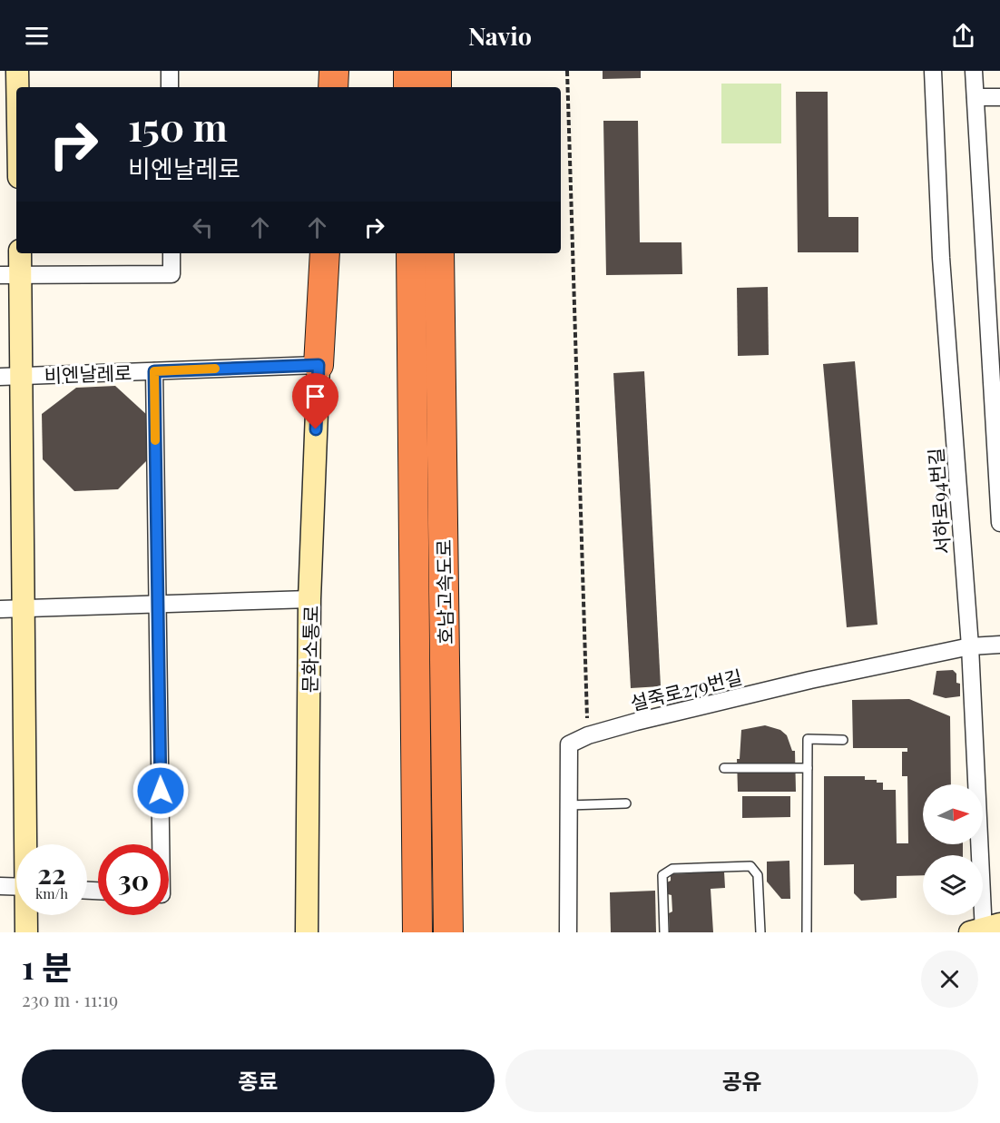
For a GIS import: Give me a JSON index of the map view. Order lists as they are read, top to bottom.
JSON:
{
  "streets": {
    "highway": ["호남고속도로"],
    "street": [
      "비엔날레로",
      "서하로94번길",
      "문화소통로",
      "설죽로279번길"
    ]
  },
  "crossings": [
    ["비엔날레로", "문화소통로"],
    ["서하로94번길", "설죽로279번길"]
  ],
  "north": "right",
  "page": {
    "header": "Navio",
    "turn": ["150 m", "비엔날레로"],
    "speed": "22 km/h",
    "limit": "30",
    "heading": ["1 분", "230 m · 11:19"],
    "buttons": ["종료", "공유"]
  }
}
